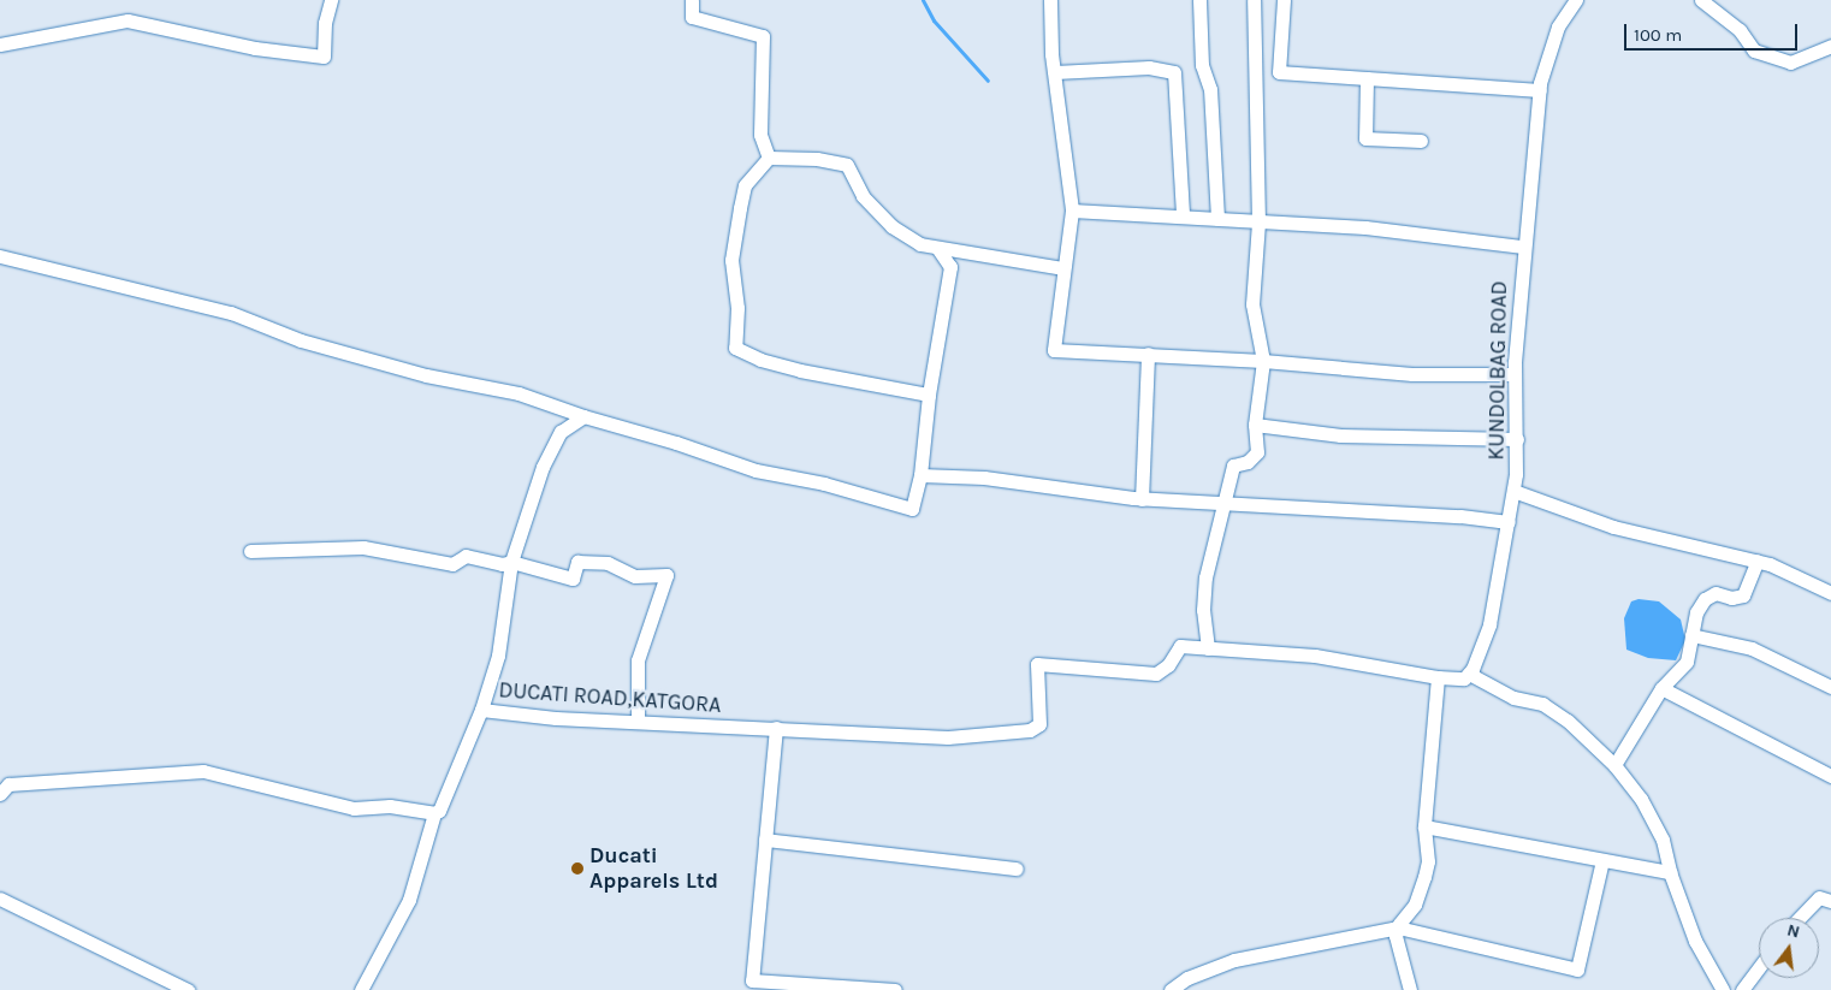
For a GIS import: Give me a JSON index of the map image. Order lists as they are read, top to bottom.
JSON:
{
  "streets": {
    "street": ["KUNDOLBAG ROAD", "DUCATI ROAD,KATGORA"]
  },
  "places": ["Ducati Apparels Ltd"],
  "scale_bar": "100 m",
  "north": "top"
}
